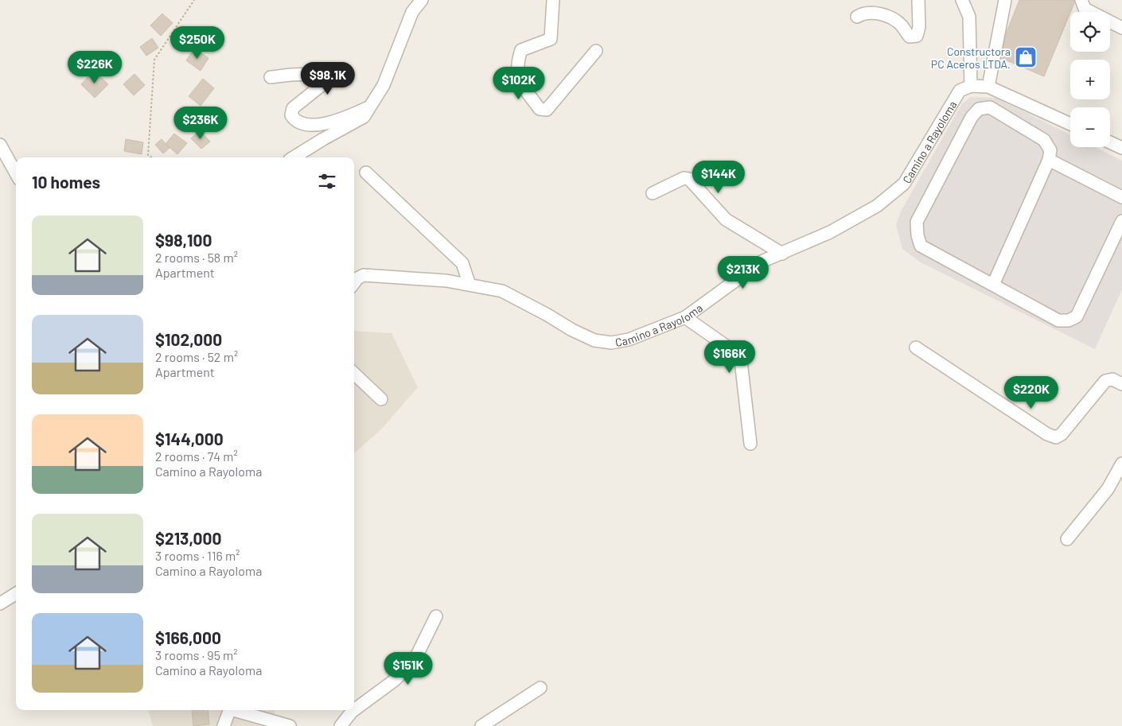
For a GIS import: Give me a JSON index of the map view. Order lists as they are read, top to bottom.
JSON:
{
  "streets": {
    "street": ["Camino a Rayoloma"]
  },
  "places": {
    "shop": ["Constructora PC Aceros LTDA."]
  },
  "page": {
    "map_buttons": ["+", "−"],
    "price": [
      "$250K",
      "$226K",
      "$98.1K",
      "$102K",
      "$236K",
      "$144K",
      "$213K",
      "$166K",
      "$220K",
      "$151K"
    ],
    "heading": "10 homes",
    "list": [
      {
        "name": "$98,100",
        "note": "2 rooms · 58 m² · Apartment"
      },
      {
        "name": "$102,000",
        "note": "2 rooms · 52 m² · Apartment"
      },
      {
        "name": "$144,000",
        "note": "2 rooms · 74 m² · Camino a Rayoloma"
      },
      {
        "name": "$213,000",
        "note": "3 rooms · 116 m² · Camino a Rayoloma"
      },
      {
        "name": "$166,000",
        "note": "3 rooms · 95 m² · Camino a Rayoloma"
      }
    ]
  }
}
